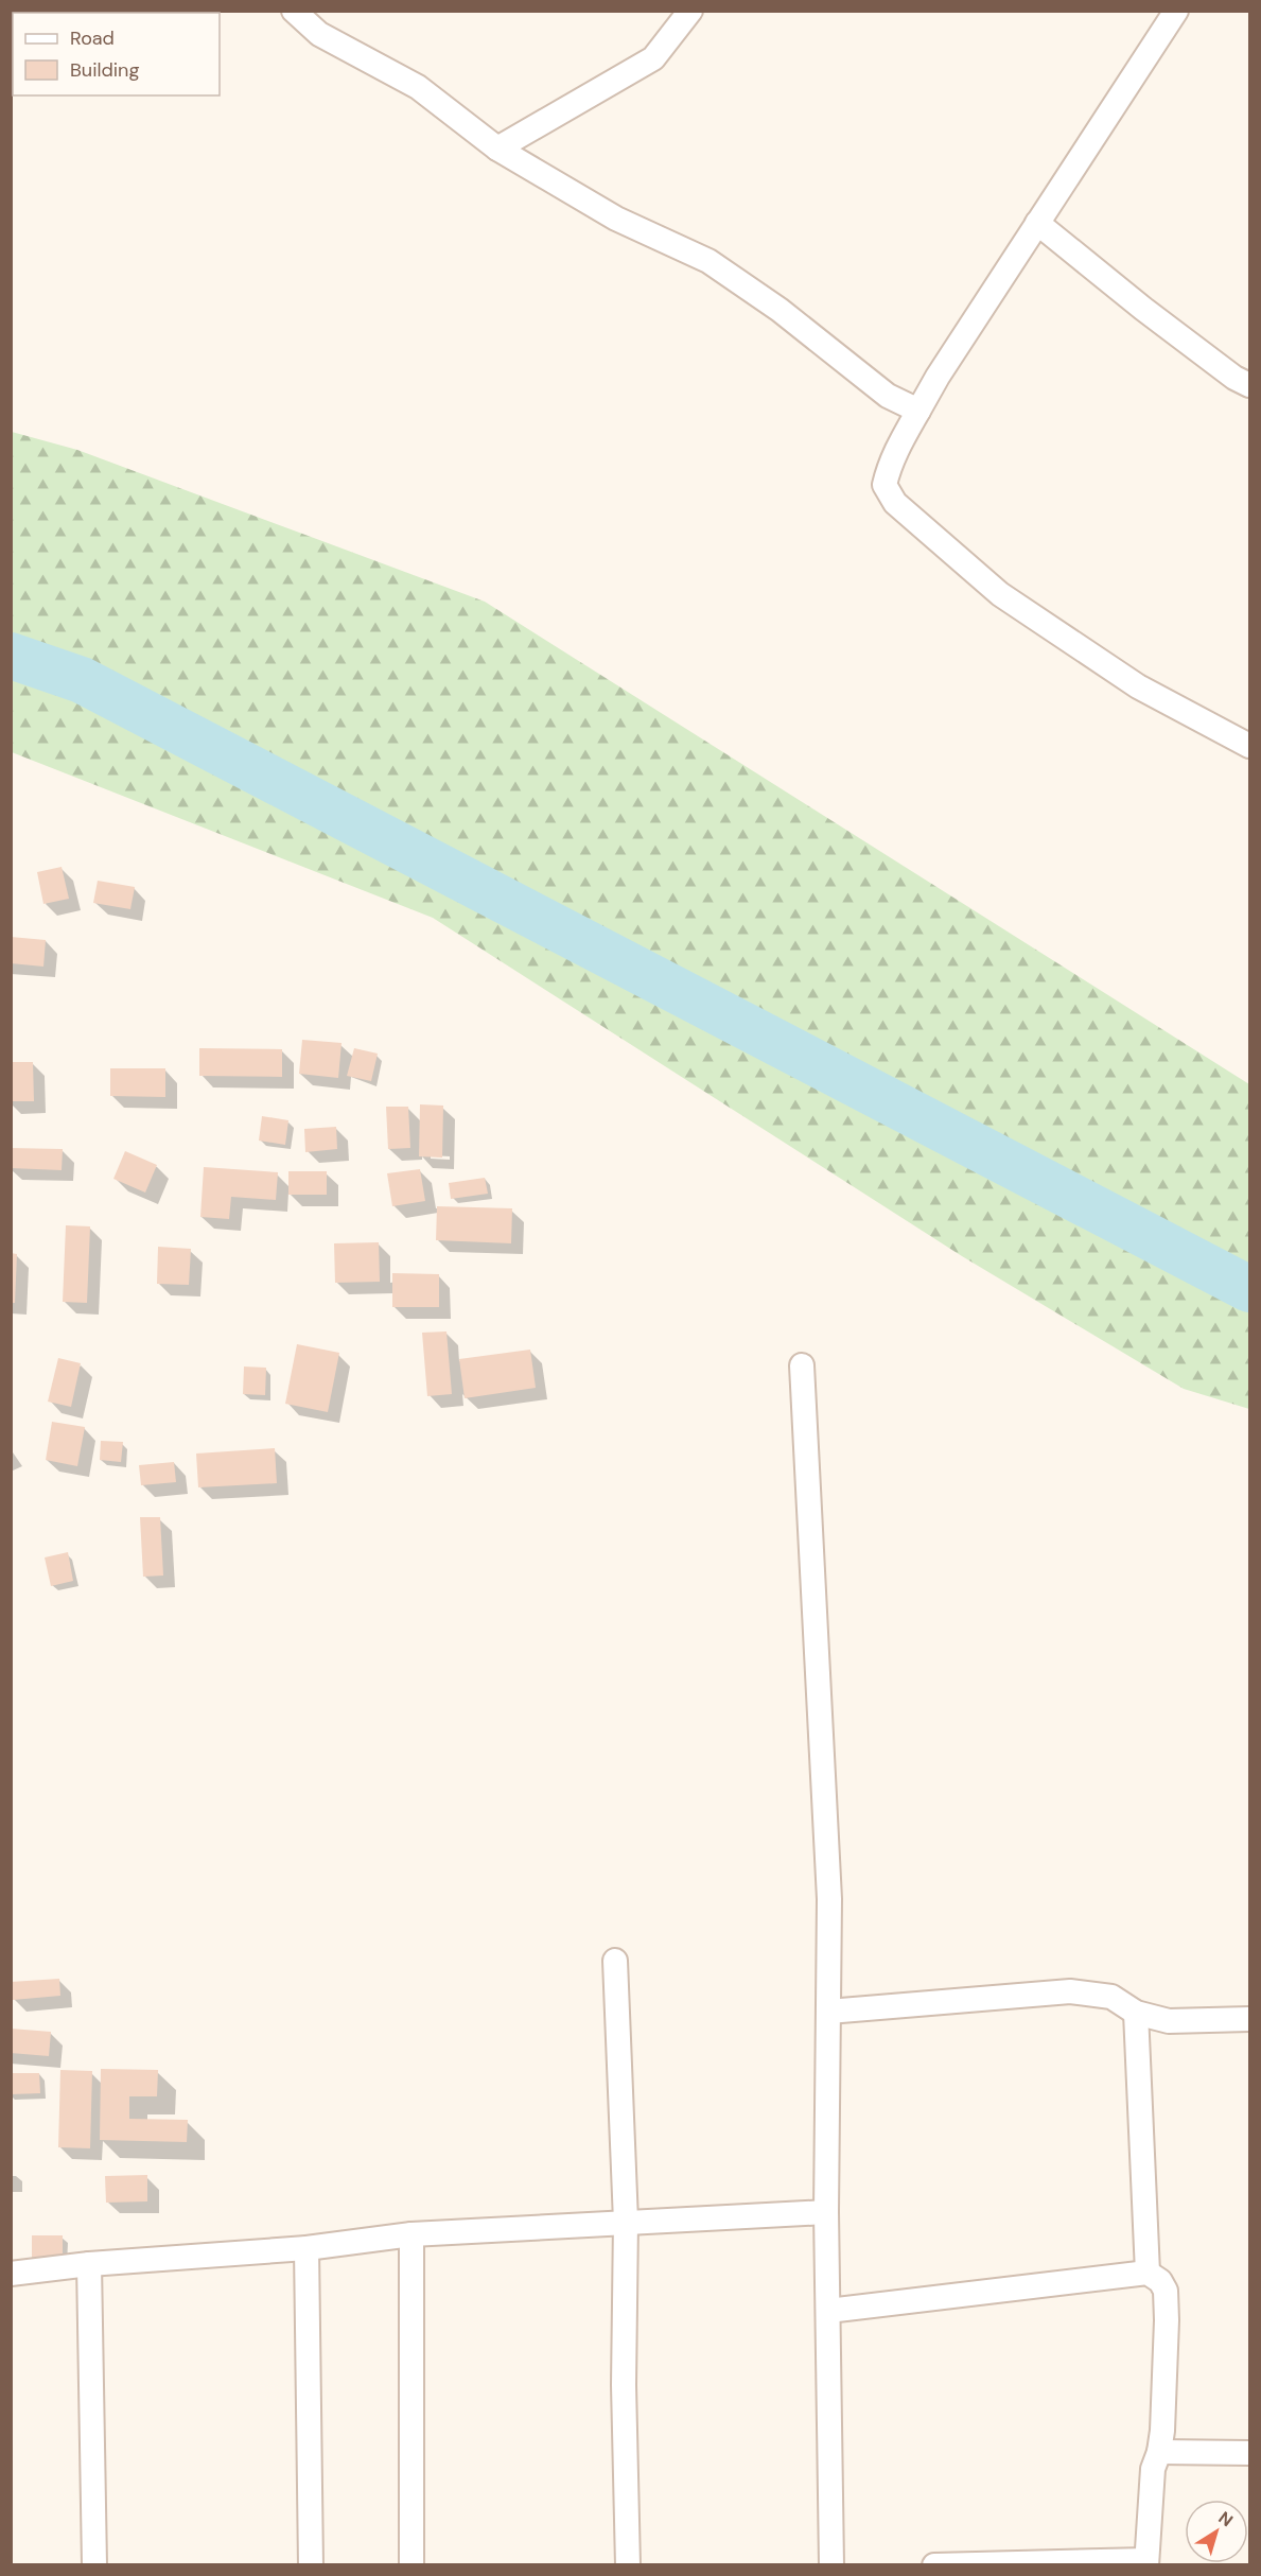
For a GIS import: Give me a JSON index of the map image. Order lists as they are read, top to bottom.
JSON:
{
  "legend": ["Road", "Building"],
  "north": "top right"
}
